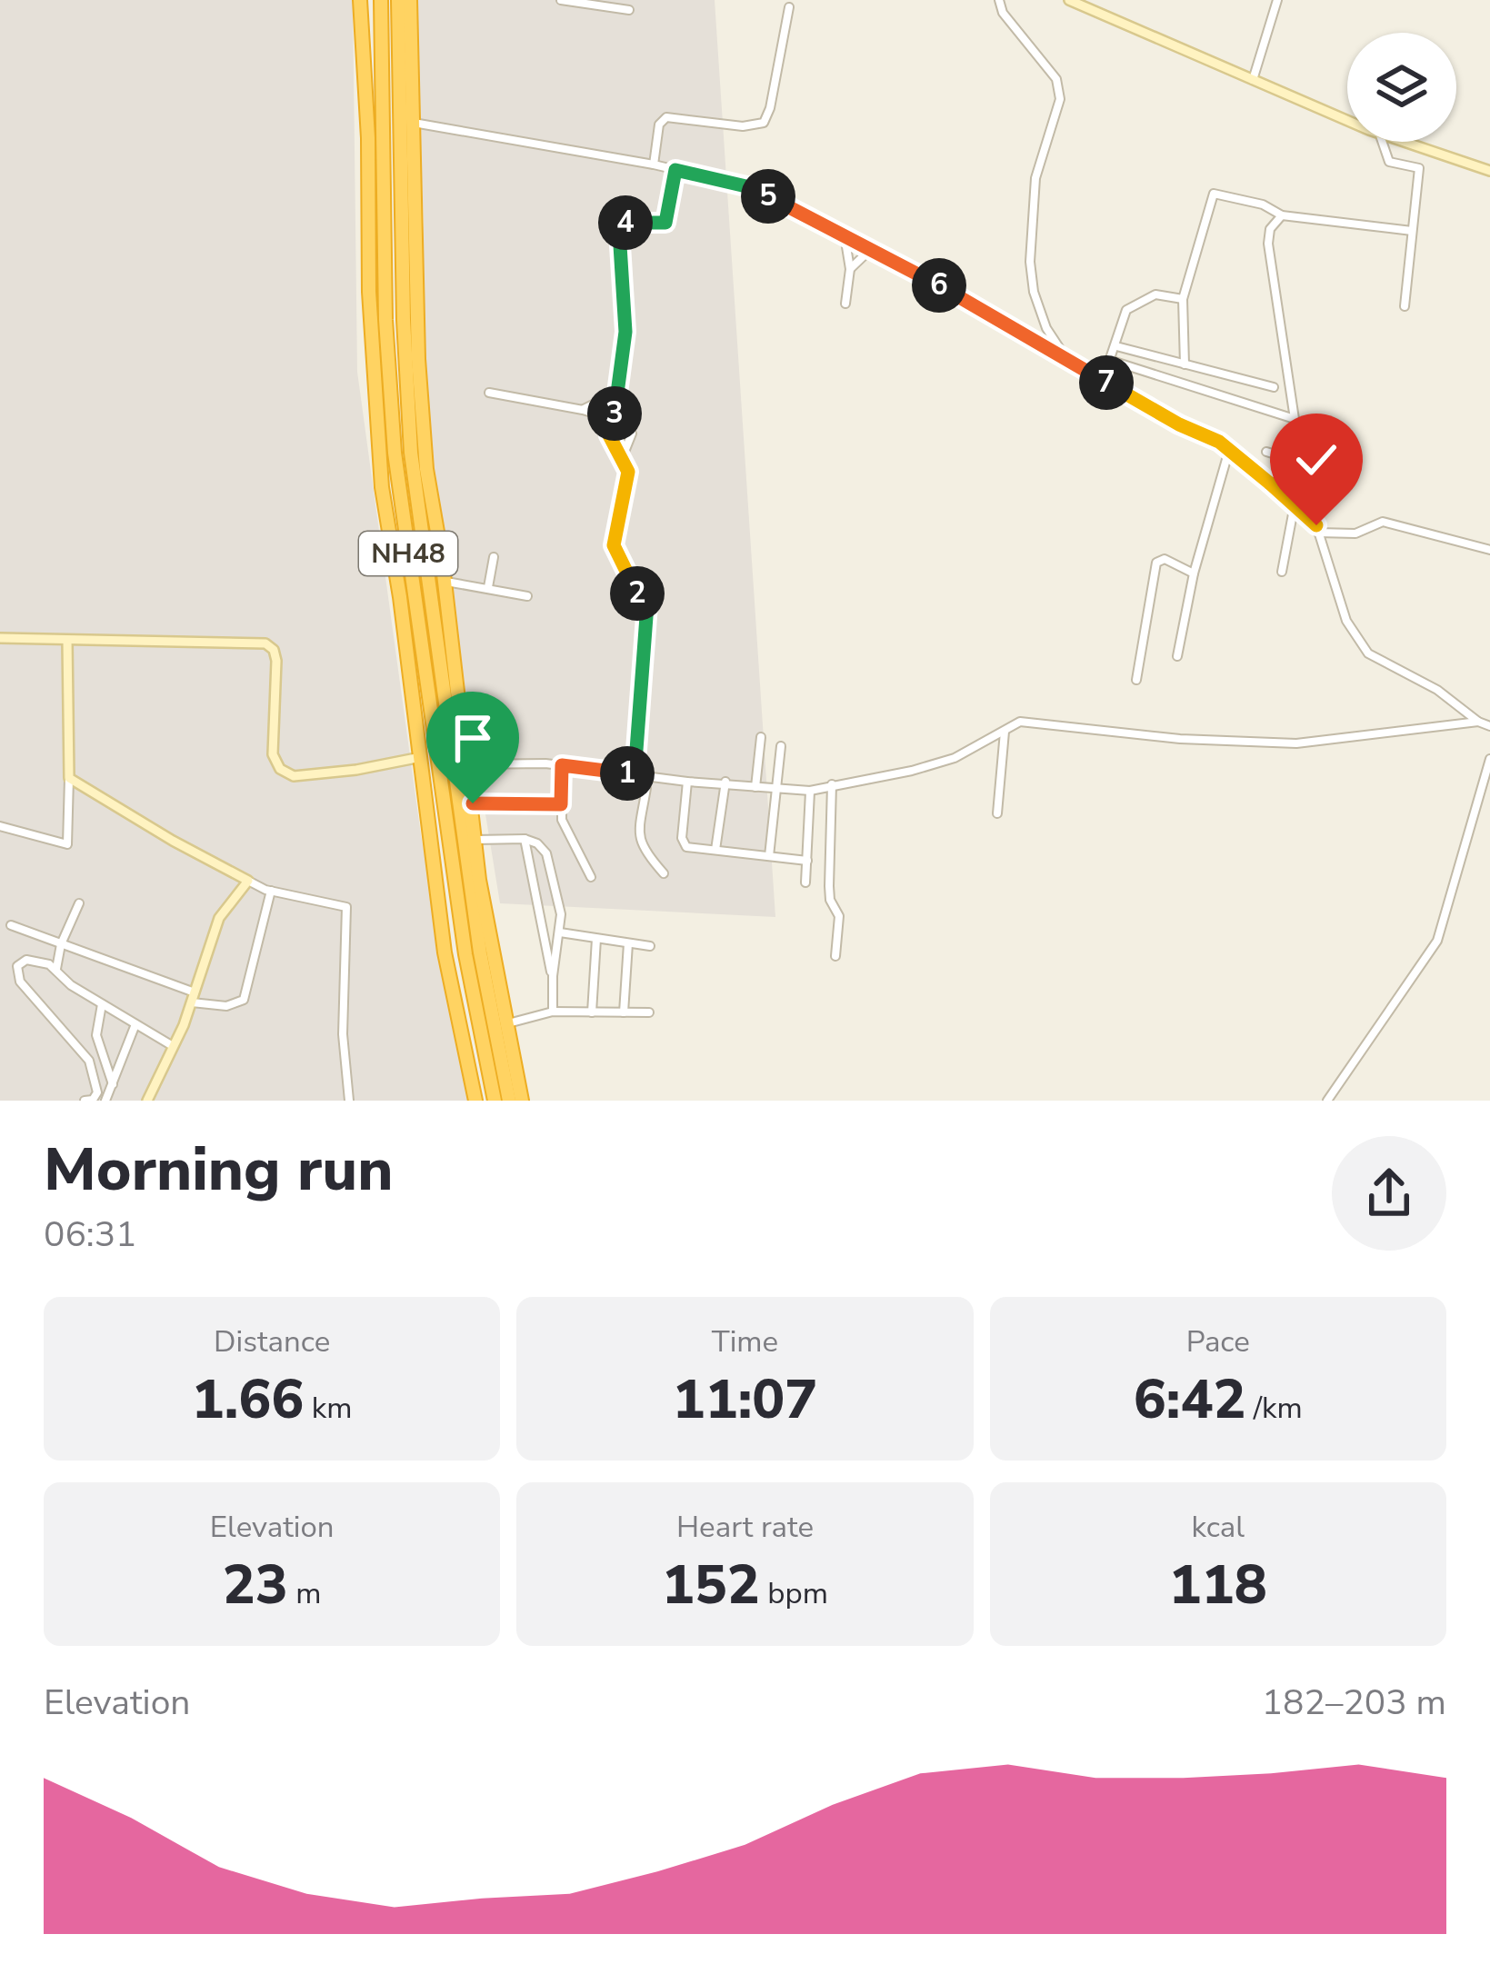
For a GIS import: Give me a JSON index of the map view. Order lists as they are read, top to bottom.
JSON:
{
  "streets": {
    "highway": ["NH48"]
  },
  "page": {
    "pins": [
      "5",
      "4",
      "6",
      "7",
      "3",
      "2",
      "1"
    ],
    "heading": ["Morning run", "06:31"],
    "stats": [
      ["Distance", "1.66 km"],
      ["Time", "11:07"],
      ["Pace", "6:42 /km"],
      ["Elevation", "23 m"],
      ["Heart rate", "152 bpm"],
      ["kcal", "118"]
    ],
    "chart": ["Elevation", "182–203 m"]
  }
}
